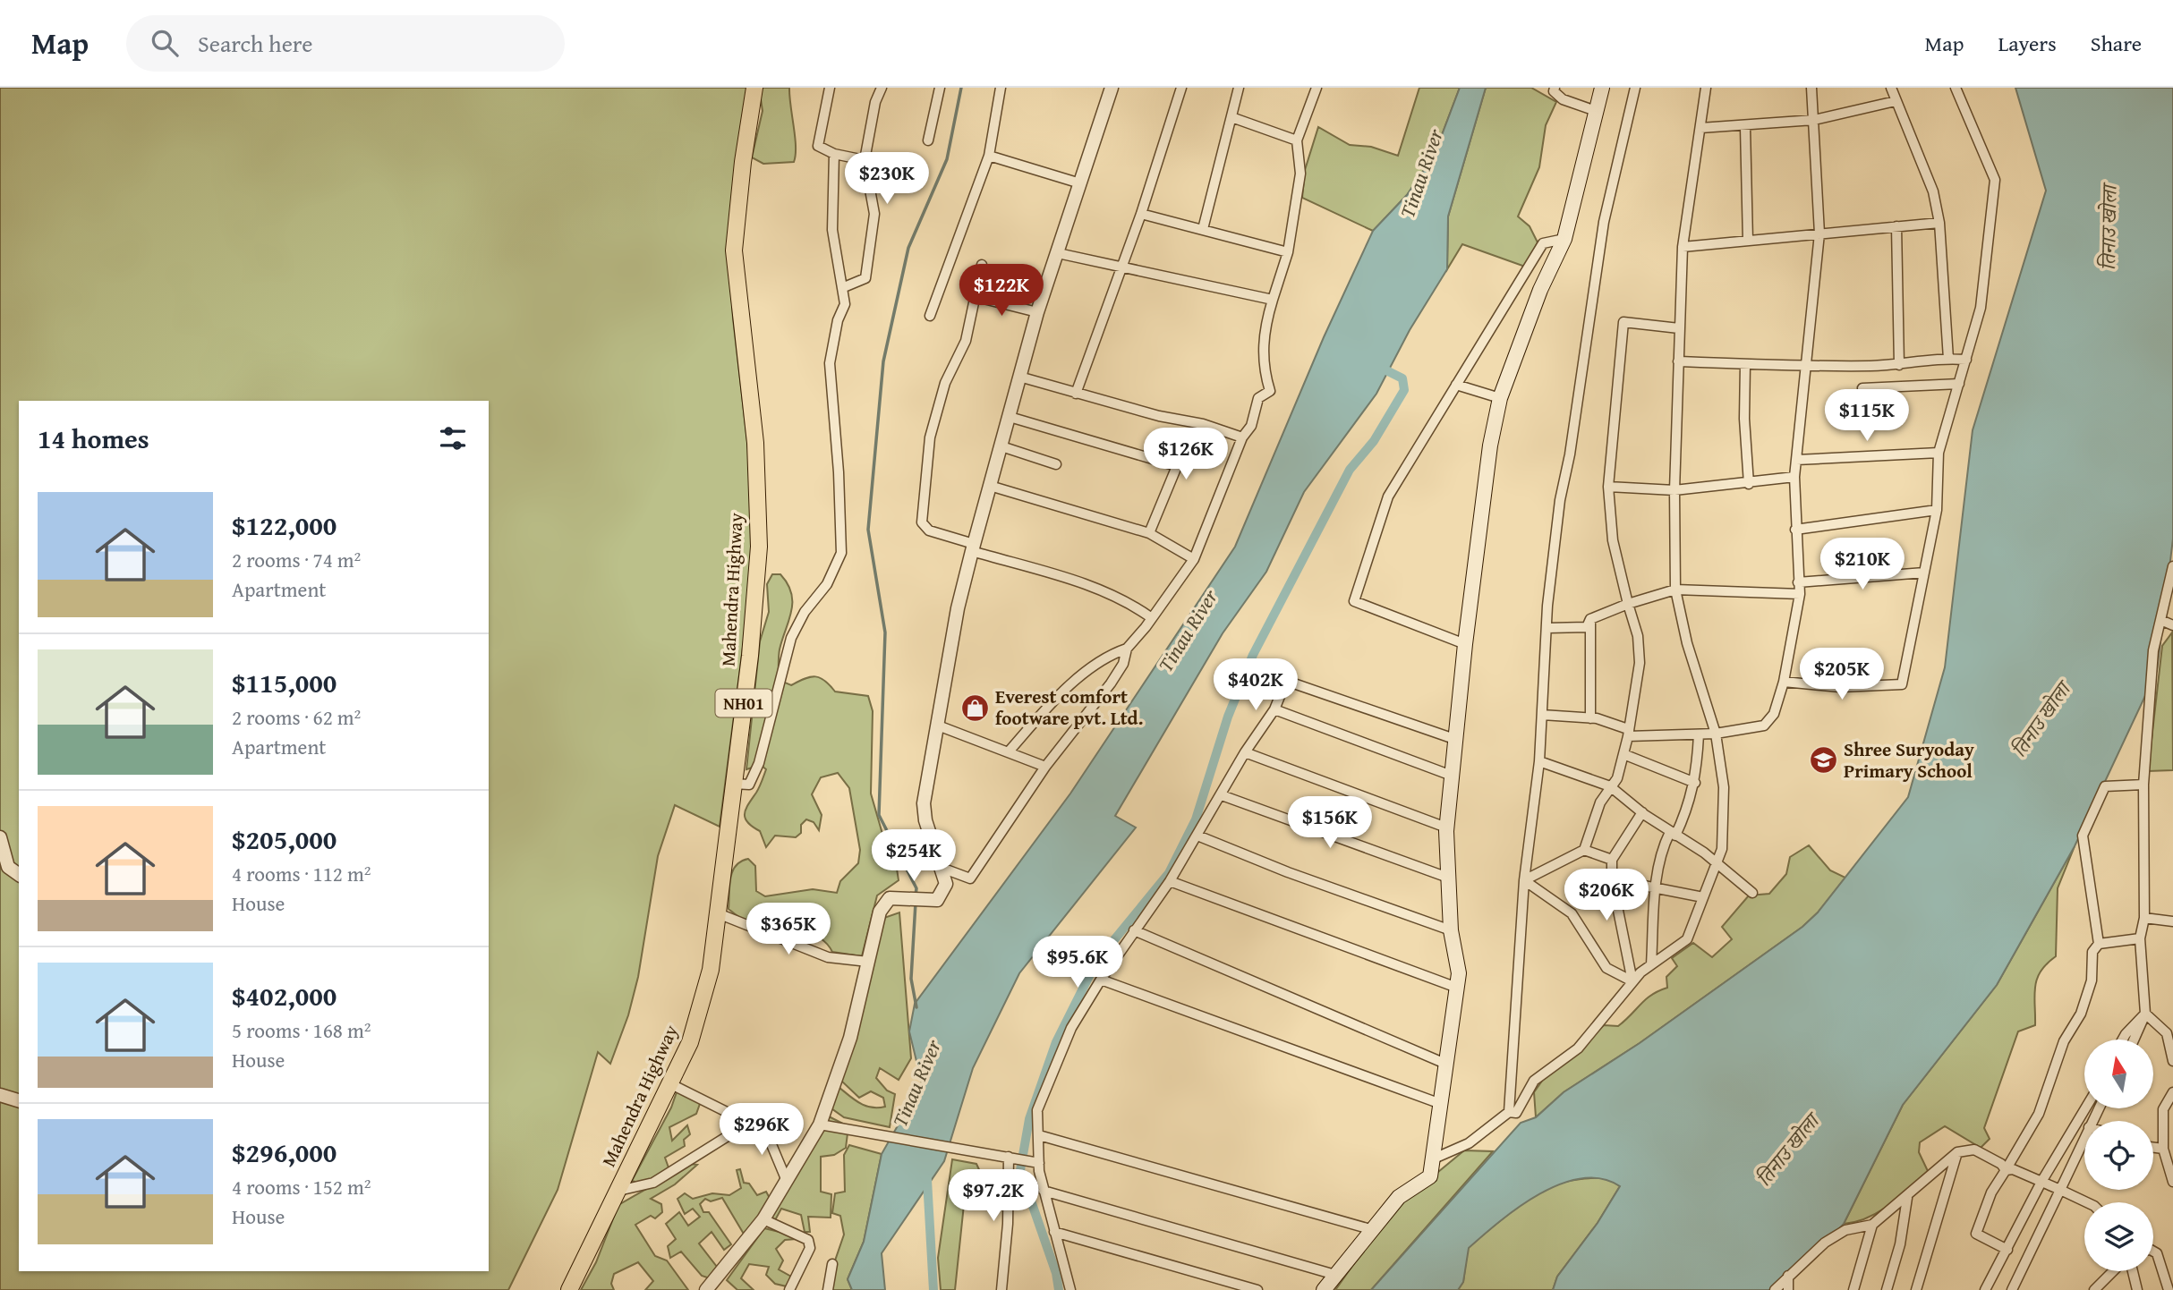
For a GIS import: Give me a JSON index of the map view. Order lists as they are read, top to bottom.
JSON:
{
  "streets": {
    "highway": ["Mahendra Highway", "NH01"]
  },
  "water": ["Tinau River", "तिनाउ खोला"],
  "places": {
    "shop": ["Everest comfort footware pvt. Ltd."],
    "school or university": ["Shree Suryoday Primary School"]
  },
  "north": "top",
  "page": {
    "header": "Map",
    "search": "Search here",
    "nav": ["Map", "Layers", "Share"],
    "price": [
      "$230K",
      "$122K",
      "$115K",
      "$126K",
      "$210K",
      "$205K",
      "$402K",
      "$156K",
      "$254K",
      "$206K",
      "$365K",
      "$95.6K",
      "$296K",
      "$97.2K"
    ],
    "heading": "14 homes",
    "list": [
      {
        "name": "$122,000",
        "note": "2 rooms · 74 m² · Apartment"
      },
      {
        "name": "$115,000",
        "note": "2 rooms · 62 m² · Apartment"
      },
      {
        "name": "$205,000",
        "note": "4 rooms · 112 m² · House"
      },
      {
        "name": "$402,000",
        "note": "5 rooms · 168 m² · House"
      },
      {
        "name": "$296,000",
        "note": "4 rooms · 152 m² · House"
      }
    ]
  }
}
